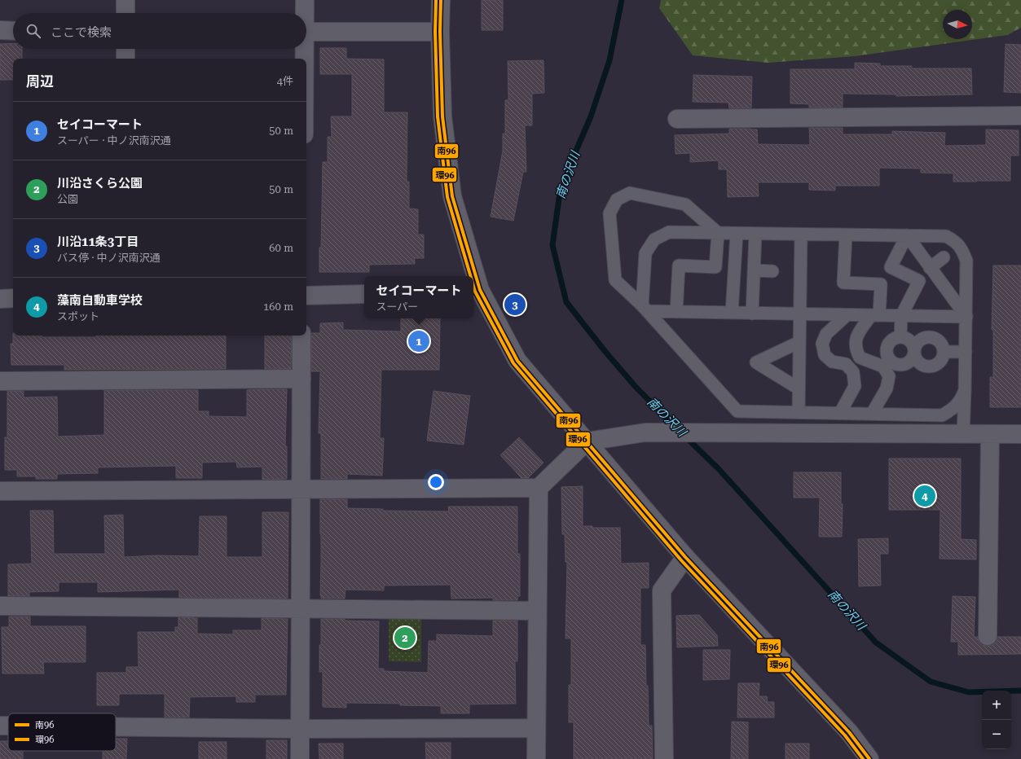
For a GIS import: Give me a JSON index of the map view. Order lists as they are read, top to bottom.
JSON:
{
  "water": ["南の沢川"],
  "lines": ["transit line 南96", "transit line 環96"],
  "legend": ["南96", "環96"],
  "north": "right",
  "page": {
    "search": "ここで検索",
    "heading": ["周辺", "4件"],
    "list": [
      {
        "mark": "1",
        "name": "セイコーマート",
        "note": "スーパー · 中ノ沢南沢通",
        "value": "50 m"
      },
      {
        "mark": "2",
        "name": "川沿さくら公園",
        "note": "公園",
        "value": "50 m"
      },
      {
        "mark": "3",
        "name": "川沿11条3丁目",
        "note": "バス停 · 中ノ沢南沢通",
        "value": "60 m"
      },
      {
        "mark": "4",
        "name": "藻南自動車学校",
        "note": "スポット",
        "value": "160 m"
      }
    ],
    "popup": ["セイコーマート", "スーパー"],
    "pins": [
      "3",
      "1",
      "4",
      "2"
    ],
    "map_buttons": ["+", "−"]
  }
}
